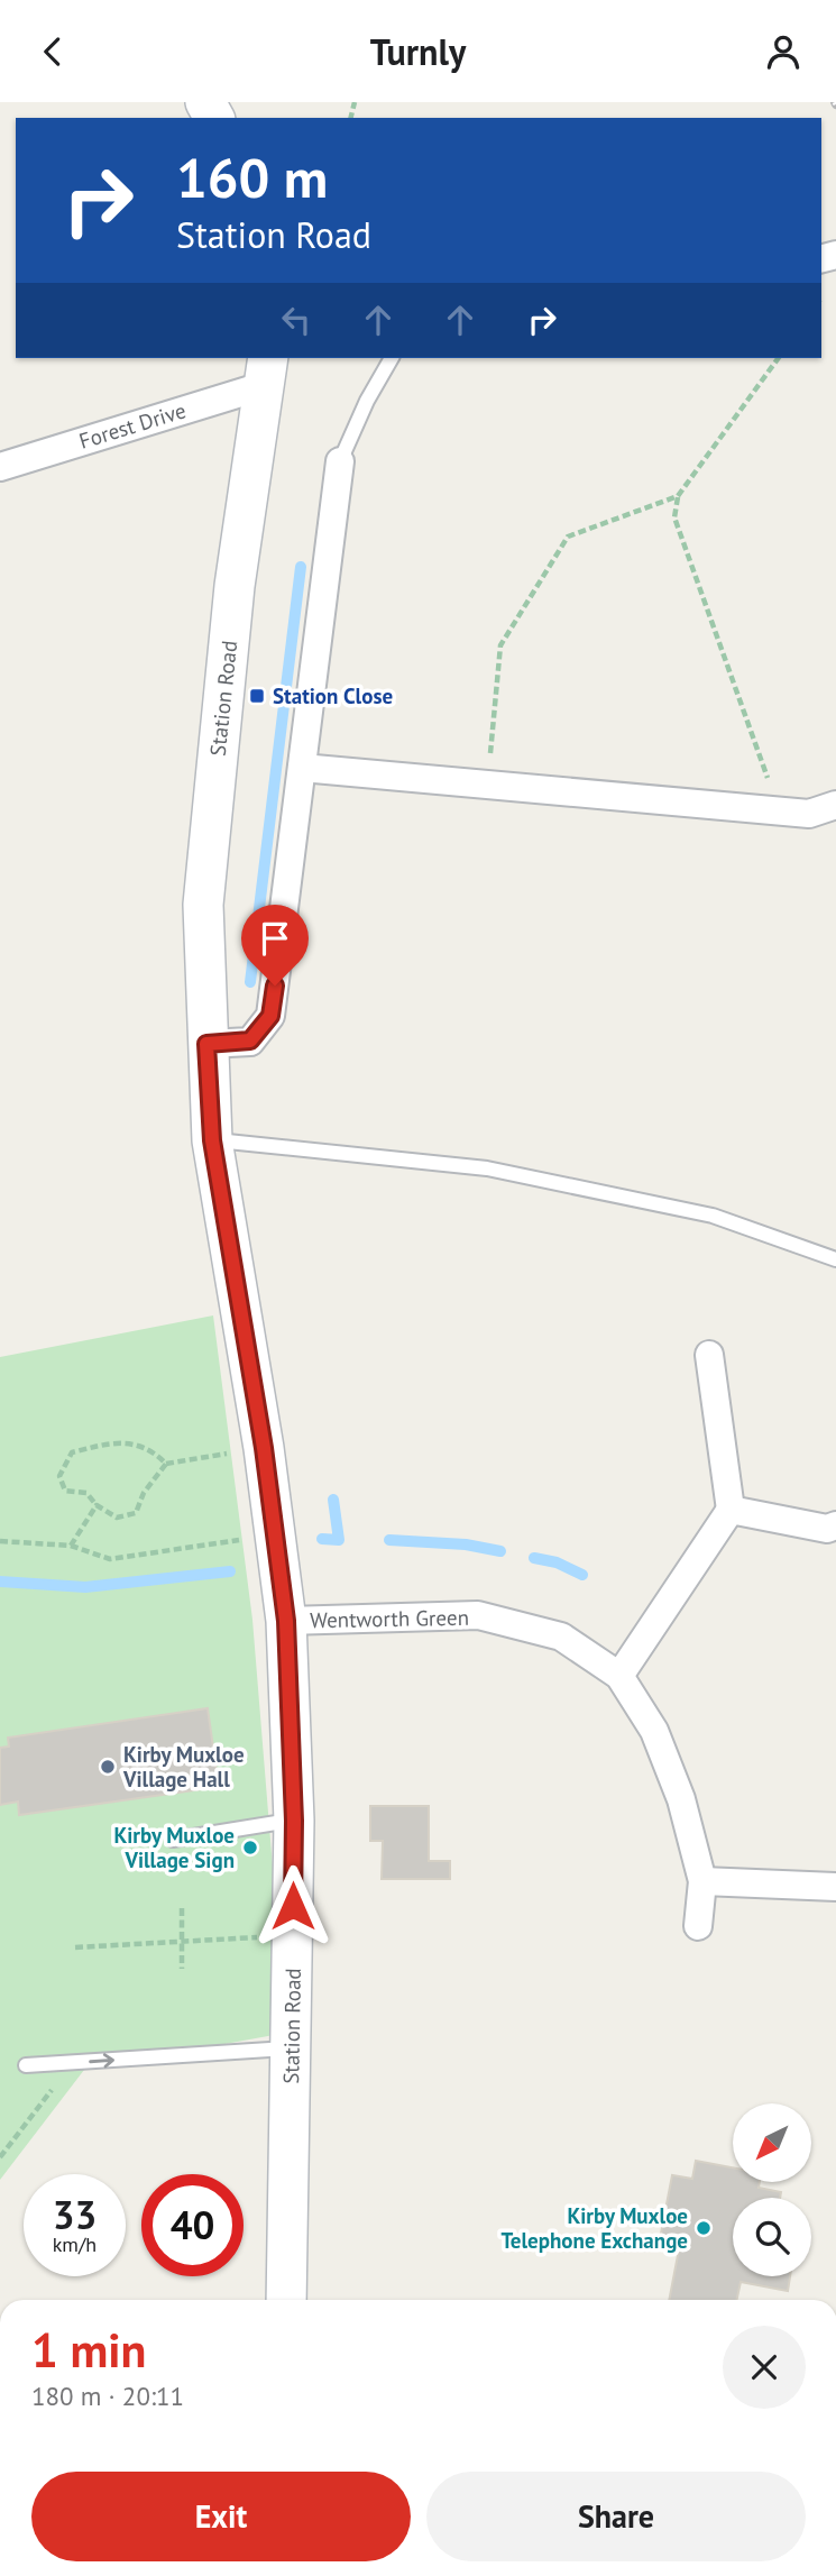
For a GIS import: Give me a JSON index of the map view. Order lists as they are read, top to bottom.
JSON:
{
  "streets": {
    "street": ["Forest Drive", "Station Road", "Wentworth Green"]
  },
  "crossings": [
    ["Forest Drive", "Station Road"],
    ["Station Road", "Wentworth Green"]
  ],
  "places": {
    "transit": ["Station Close"],
    "other": ["Kirby Muxloe Village Hall", "Kirby Muxloe Village Sign", "Kirby Muxloe Telephone Exchange"]
  },
  "north": "bottom left",
  "page": {
    "header": "Turnly",
    "turn": ["160 m", "Station Road"],
    "speed": "33 km/h",
    "limit": "40",
    "heading": ["1 min", "180 m · 20:11"],
    "buttons": ["Exit", "Share"]
  }
}
